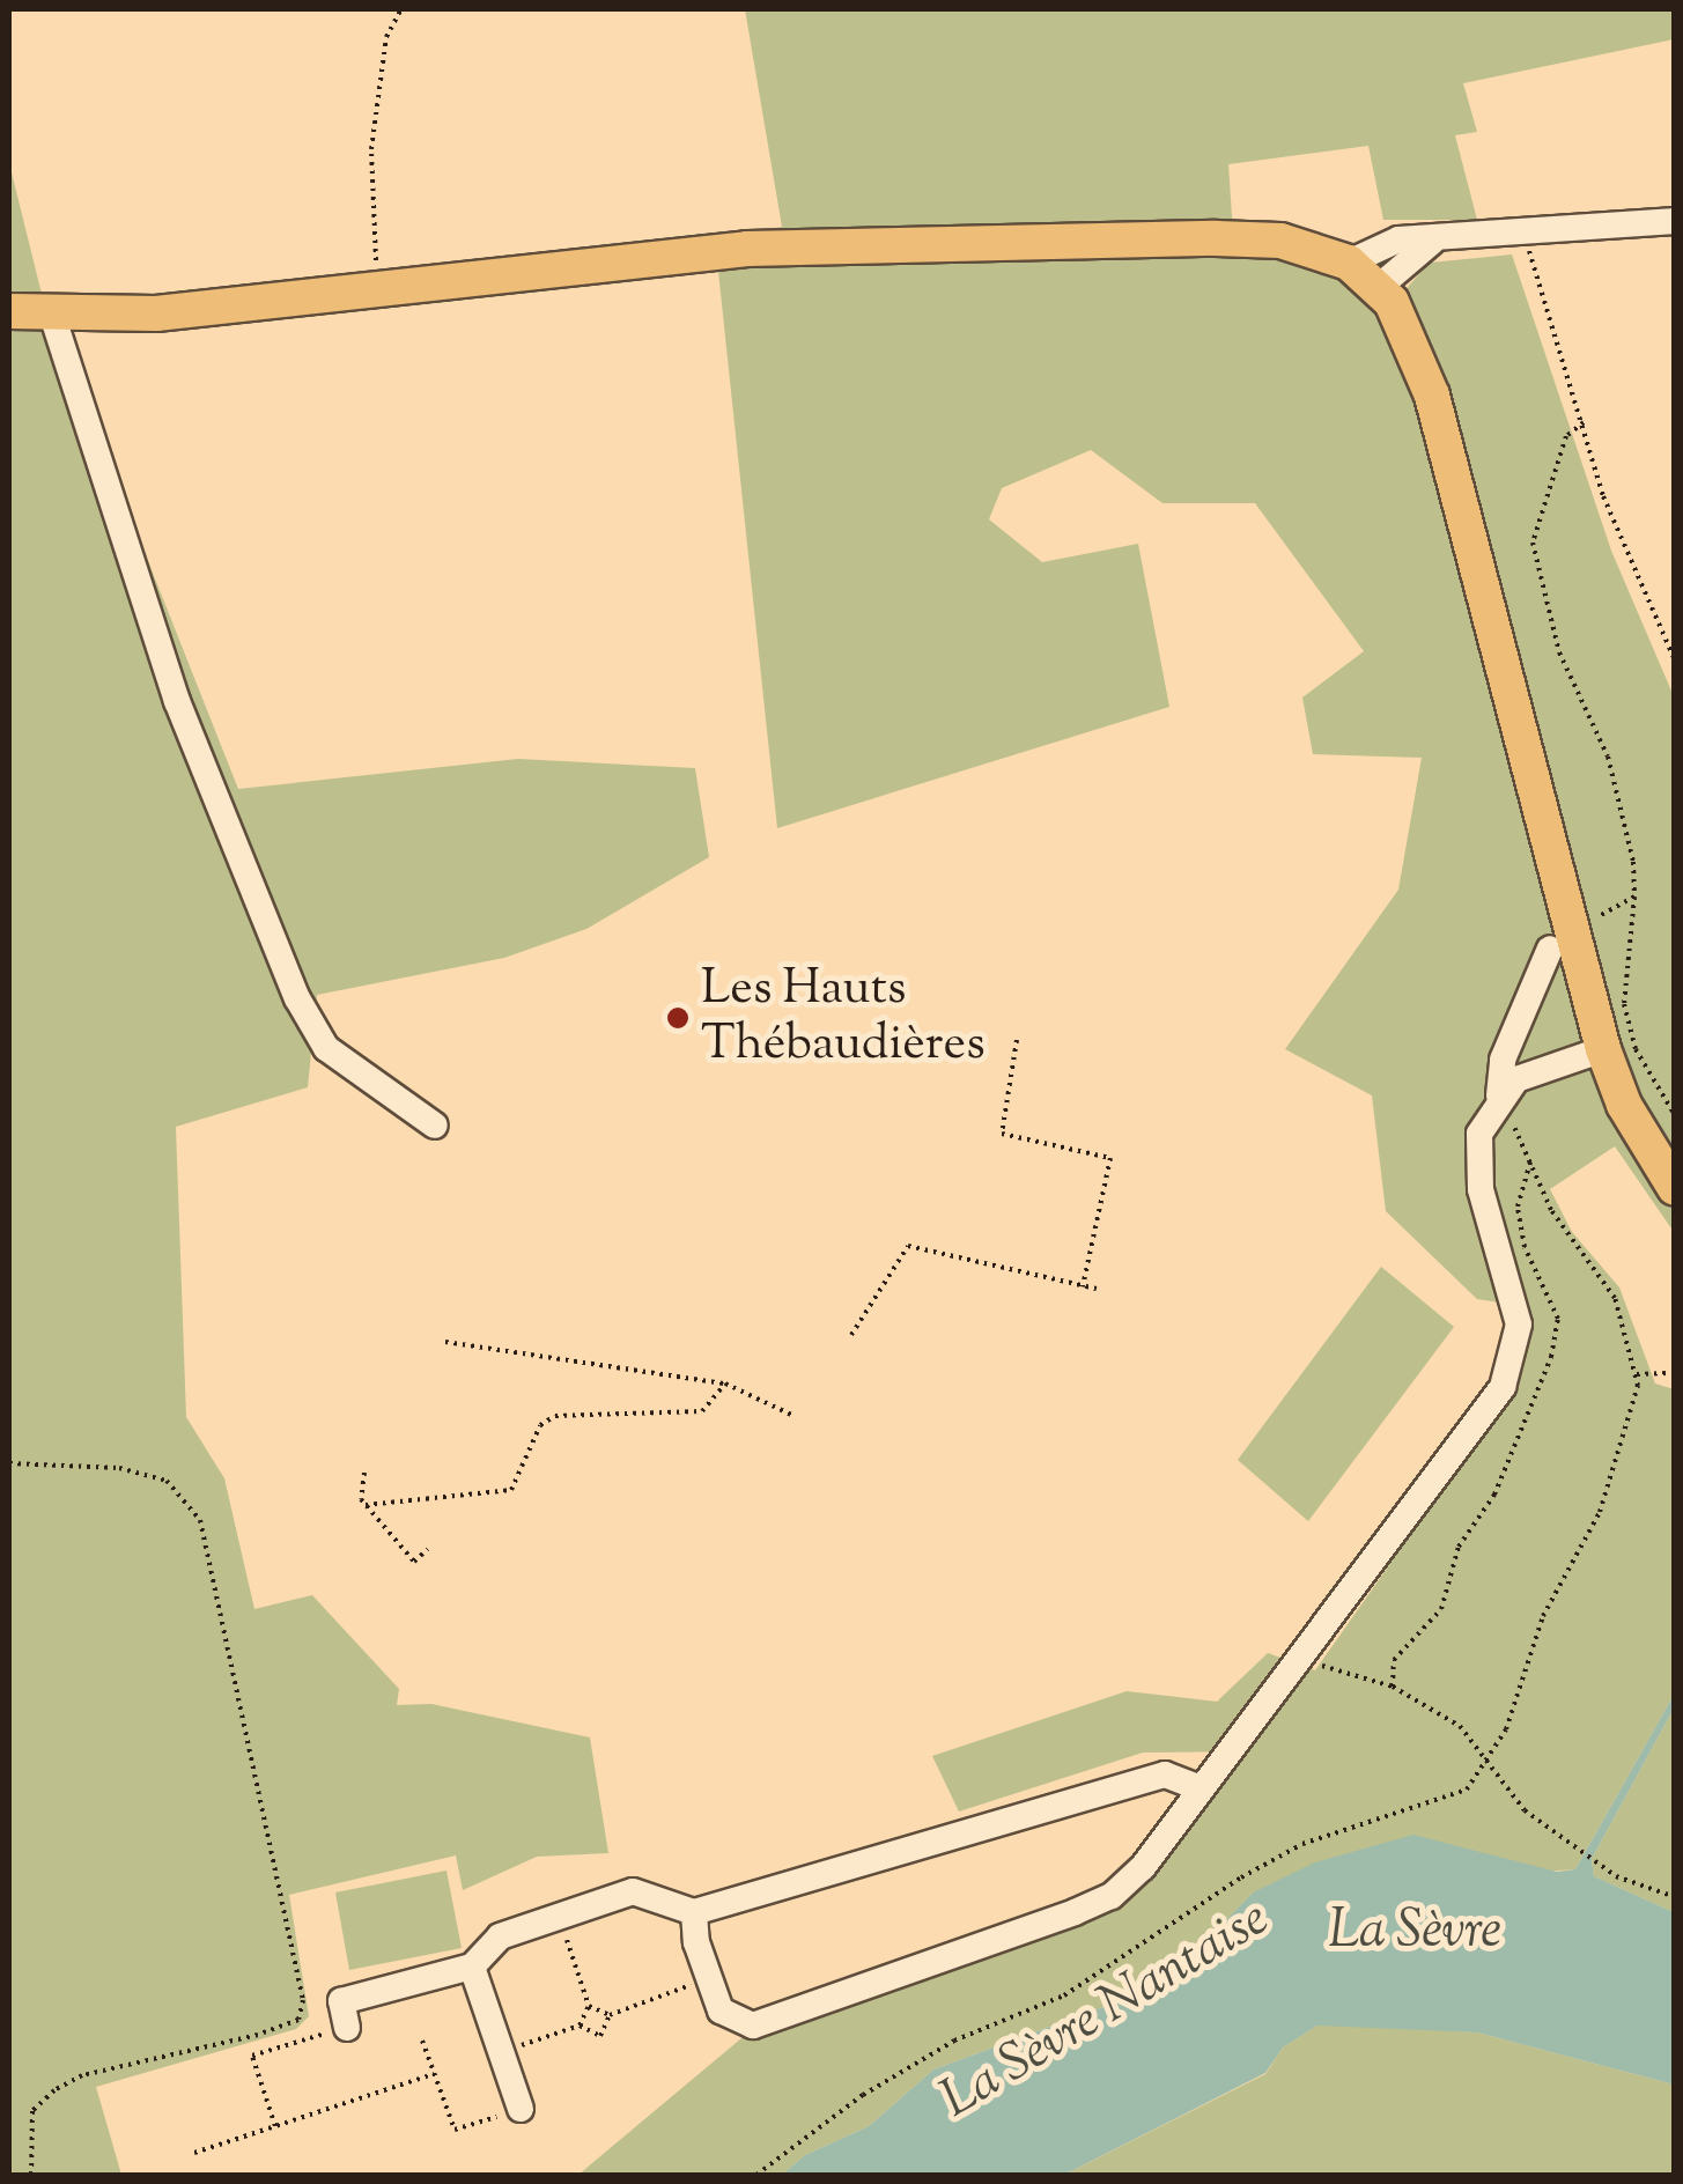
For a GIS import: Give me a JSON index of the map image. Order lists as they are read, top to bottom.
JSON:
{
  "water": ["La Sèvre", "La Sèvre Nantaise"],
  "places": ["Les Hauts Thébaudières"]
}
